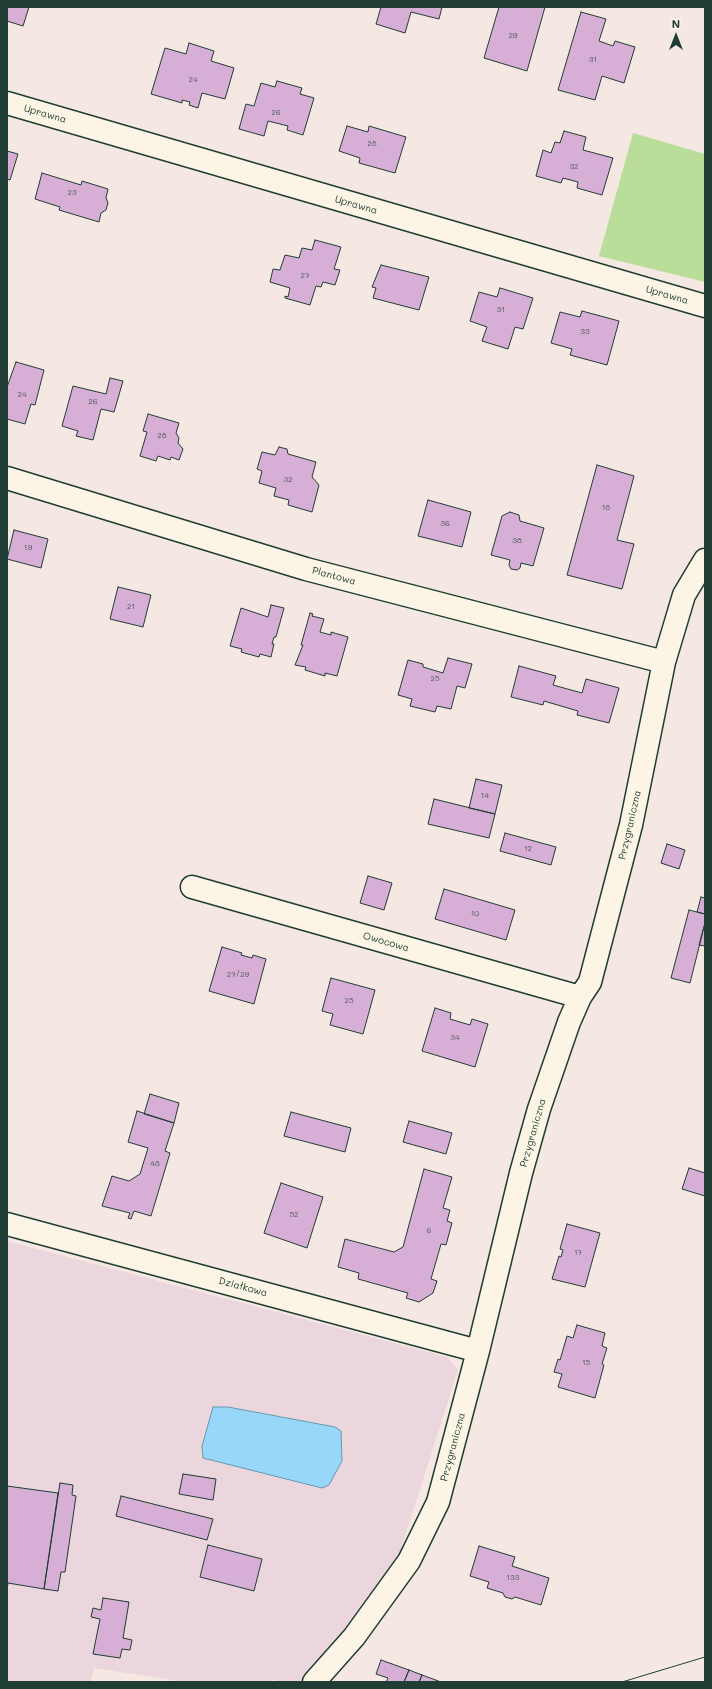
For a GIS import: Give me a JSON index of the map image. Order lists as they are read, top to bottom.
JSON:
{
  "streets": {
    "street": [
      "Uprawna",
      "Plantowa",
      "Przygraniczna",
      "Owocowa",
      "Działkowa"
    ]
  },
  "crossings": [
    ["Plantowa", "Przygraniczna"],
    ["Przygraniczna", "Owocowa"],
    ["Przygraniczna", "Działkowa"]
  ],
  "house_numbers": [
    "29",
    "31",
    "24",
    "26",
    "28",
    "32",
    "23",
    "27",
    "31",
    "33",
    "24",
    "26",
    "28",
    "32",
    "18",
    "36",
    "38",
    "19",
    "21",
    "25",
    "14",
    "12",
    "10",
    "27/29",
    "25",
    "34",
    "48",
    "52",
    "6",
    "17",
    "15",
    "133"
  ],
  "north": "top"
}
